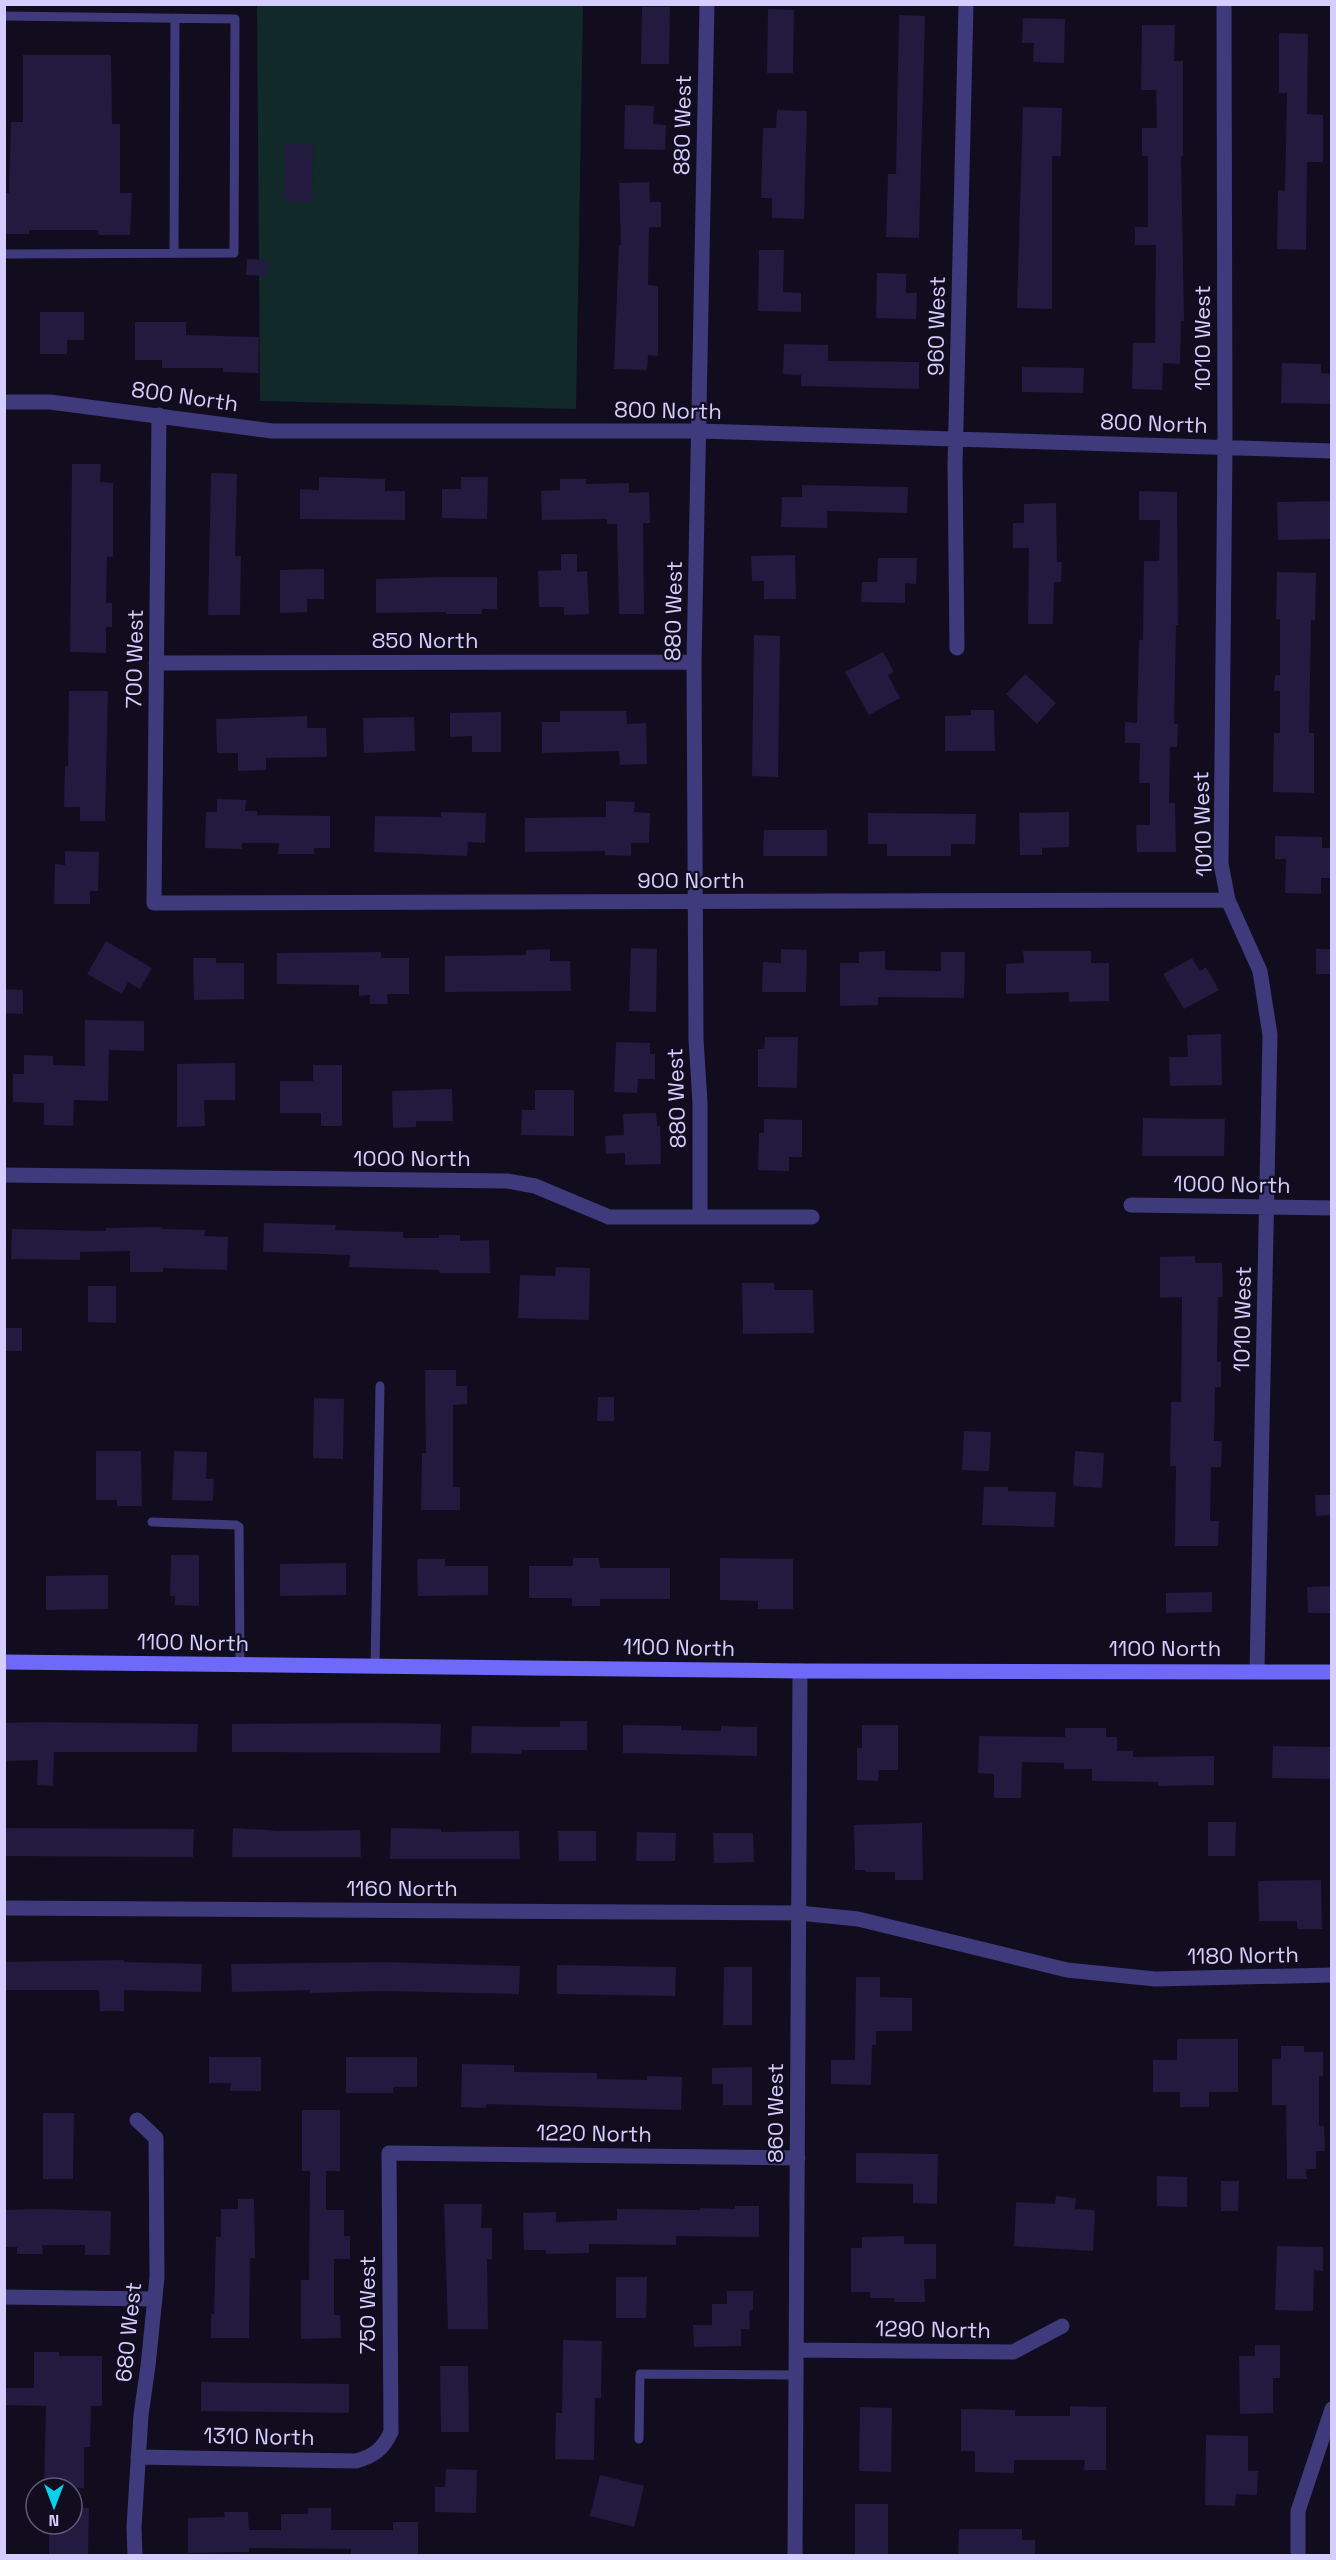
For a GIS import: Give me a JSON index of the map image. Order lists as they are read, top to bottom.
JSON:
{
  "streets": {
    "main road": ["1100 North"],
    "street": [
      "880 West",
      "960 West",
      "1010 West",
      "800 North",
      "850 North",
      "700 West",
      "900 North",
      "1000 North",
      "1160 North",
      "1180 North",
      "860 West",
      "1220 North",
      "750 West",
      "1290 North",
      "680 West",
      "1310 North"
    ]
  },
  "crossings": [
    ["880 West", "800 North"],
    ["880 West", "850 North"],
    ["880 West", "900 North"],
    ["880 West", "1000 North"],
    ["960 West", "800 North"],
    ["1010 West", "800 North"],
    ["1010 West", "900 North"],
    ["1010 West", "1000 North"],
    ["1010 West", "1100 North"],
    ["800 North", "700 West"],
    ["850 North", "700 West"],
    ["700 West", "900 North"],
    ["1100 North", "860 West"],
    ["1160 North", "1180 North"],
    ["1160 North", "860 West"],
    ["860 West", "1220 North"],
    ["860 West", "1290 North"],
    ["1220 North", "750 West"],
    ["750 West", "1310 North"],
    ["680 West", "1310 North"]
  ],
  "north": "bottom"
}
